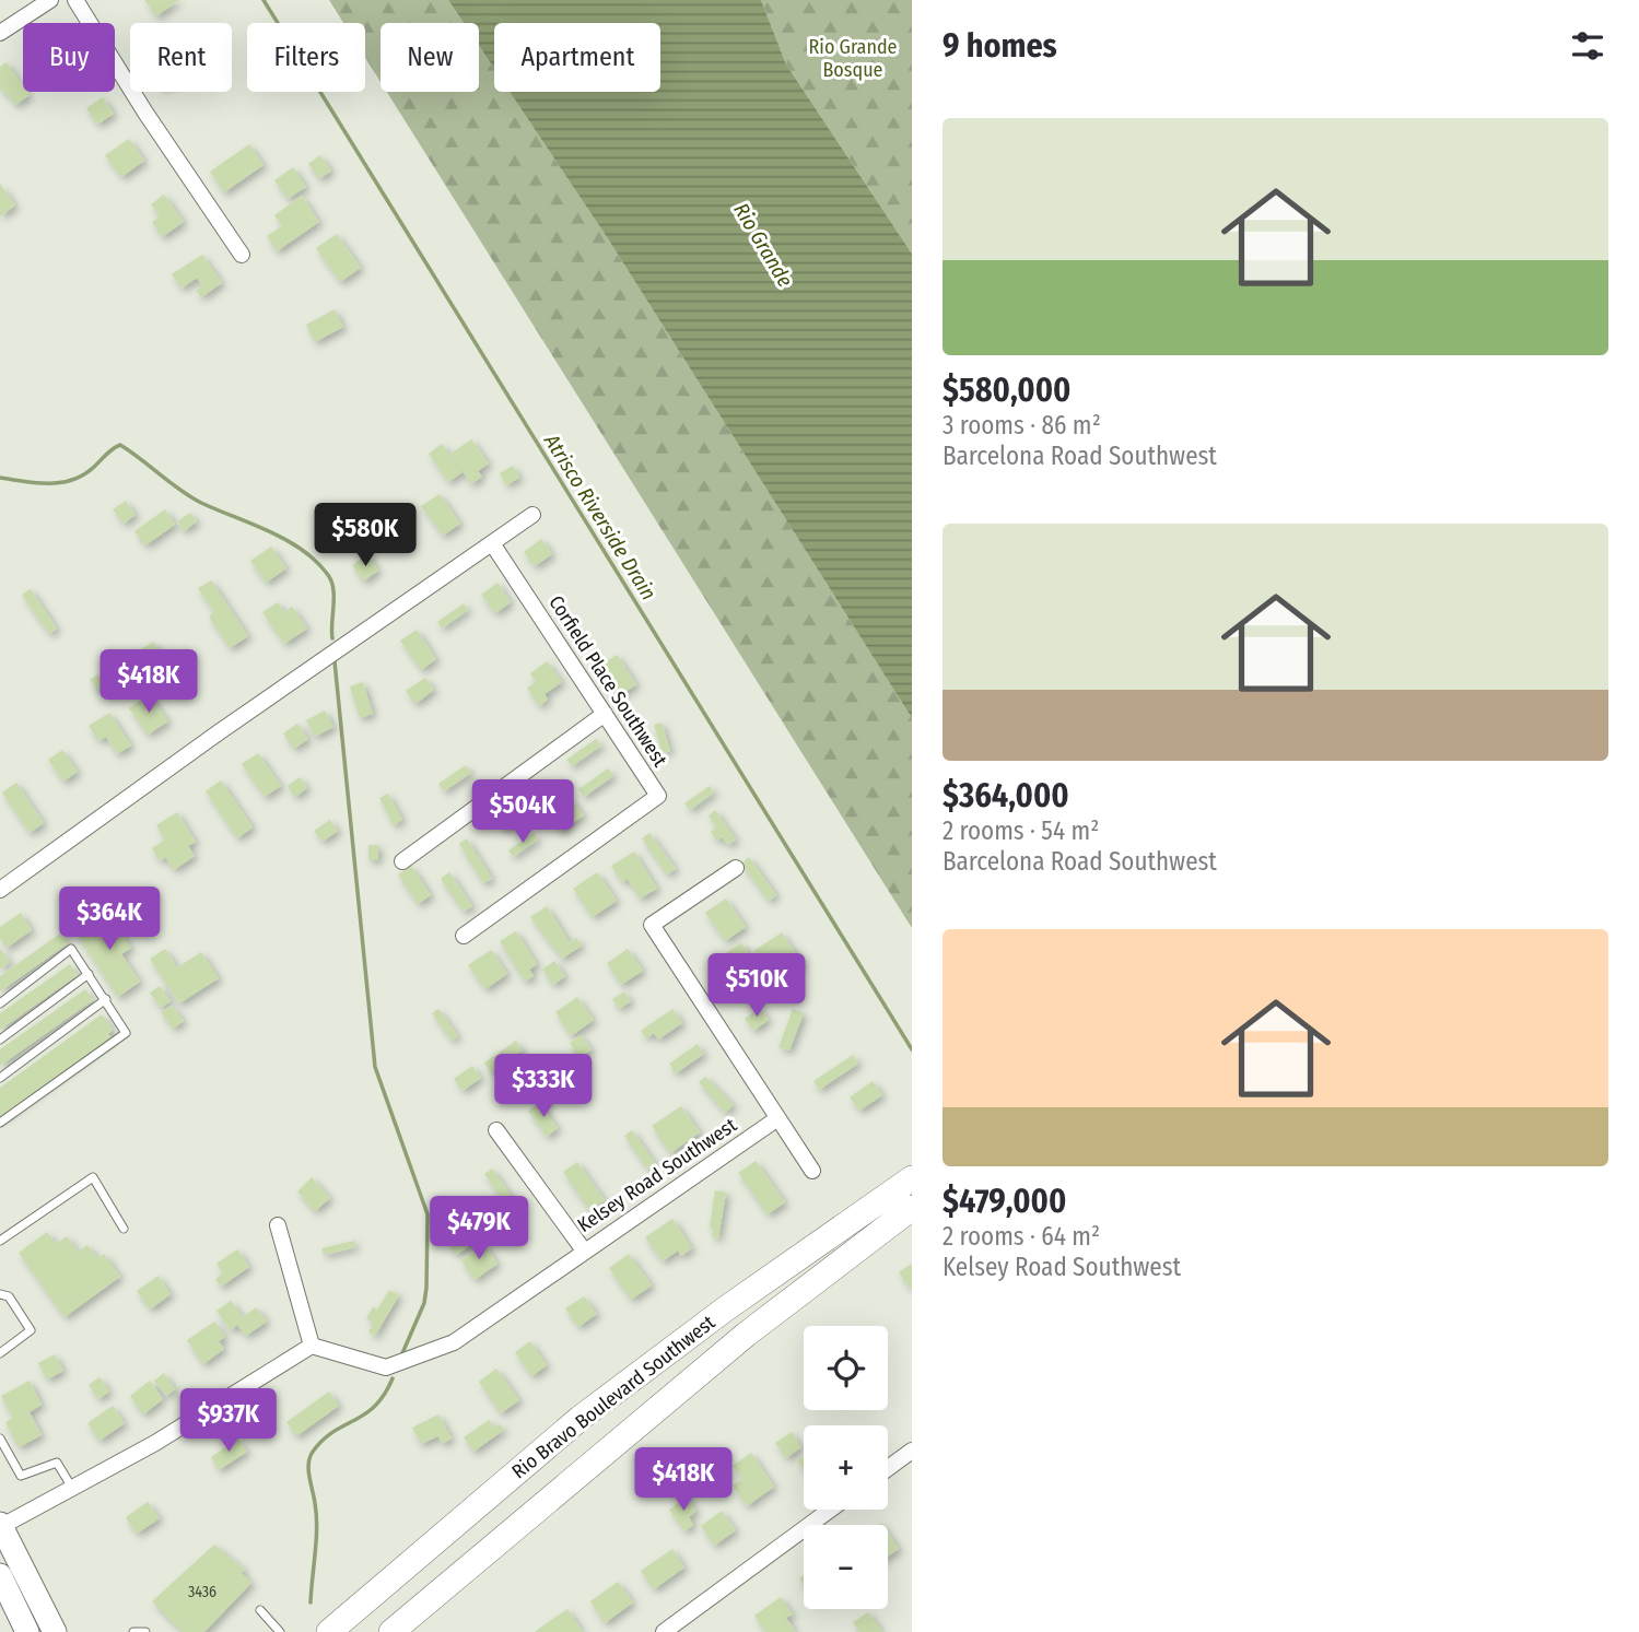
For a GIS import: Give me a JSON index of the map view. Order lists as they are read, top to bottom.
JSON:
{
  "streets": {
    "main road": ["Rio Bravo Boulevard Southwest"],
    "street": ["Corfield Place Southwest", "Kelsey Road Southwest"]
  },
  "water": ["Rio Grande", "Atrisco Riverside Drain"],
  "parks": ["Rio Grande Bosque"],
  "house_numbers": ["3436"],
  "page": {
    "heading": "9 homes",
    "chip": [
      "Buy",
      "Rent",
      "Filters",
      "New",
      "Apartment"
    ],
    "list": [
      {
        "name": "$580,000",
        "note": "3 rooms · 86 m² · Barcelona Road Southwest"
      },
      {
        "name": "$364,000",
        "note": "2 rooms · 54 m² · Barcelona Road Southwest"
      },
      {
        "name": "$479,000",
        "note": "2 rooms · 64 m² · Kelsey Road Southwest"
      }
    ],
    "price": [
      "$580K",
      "$418K",
      "$504K",
      "$364K",
      "$510K",
      "$333K",
      "$479K",
      "$937K",
      "$418K"
    ],
    "map_buttons": ["+", "−"]
  }
}
